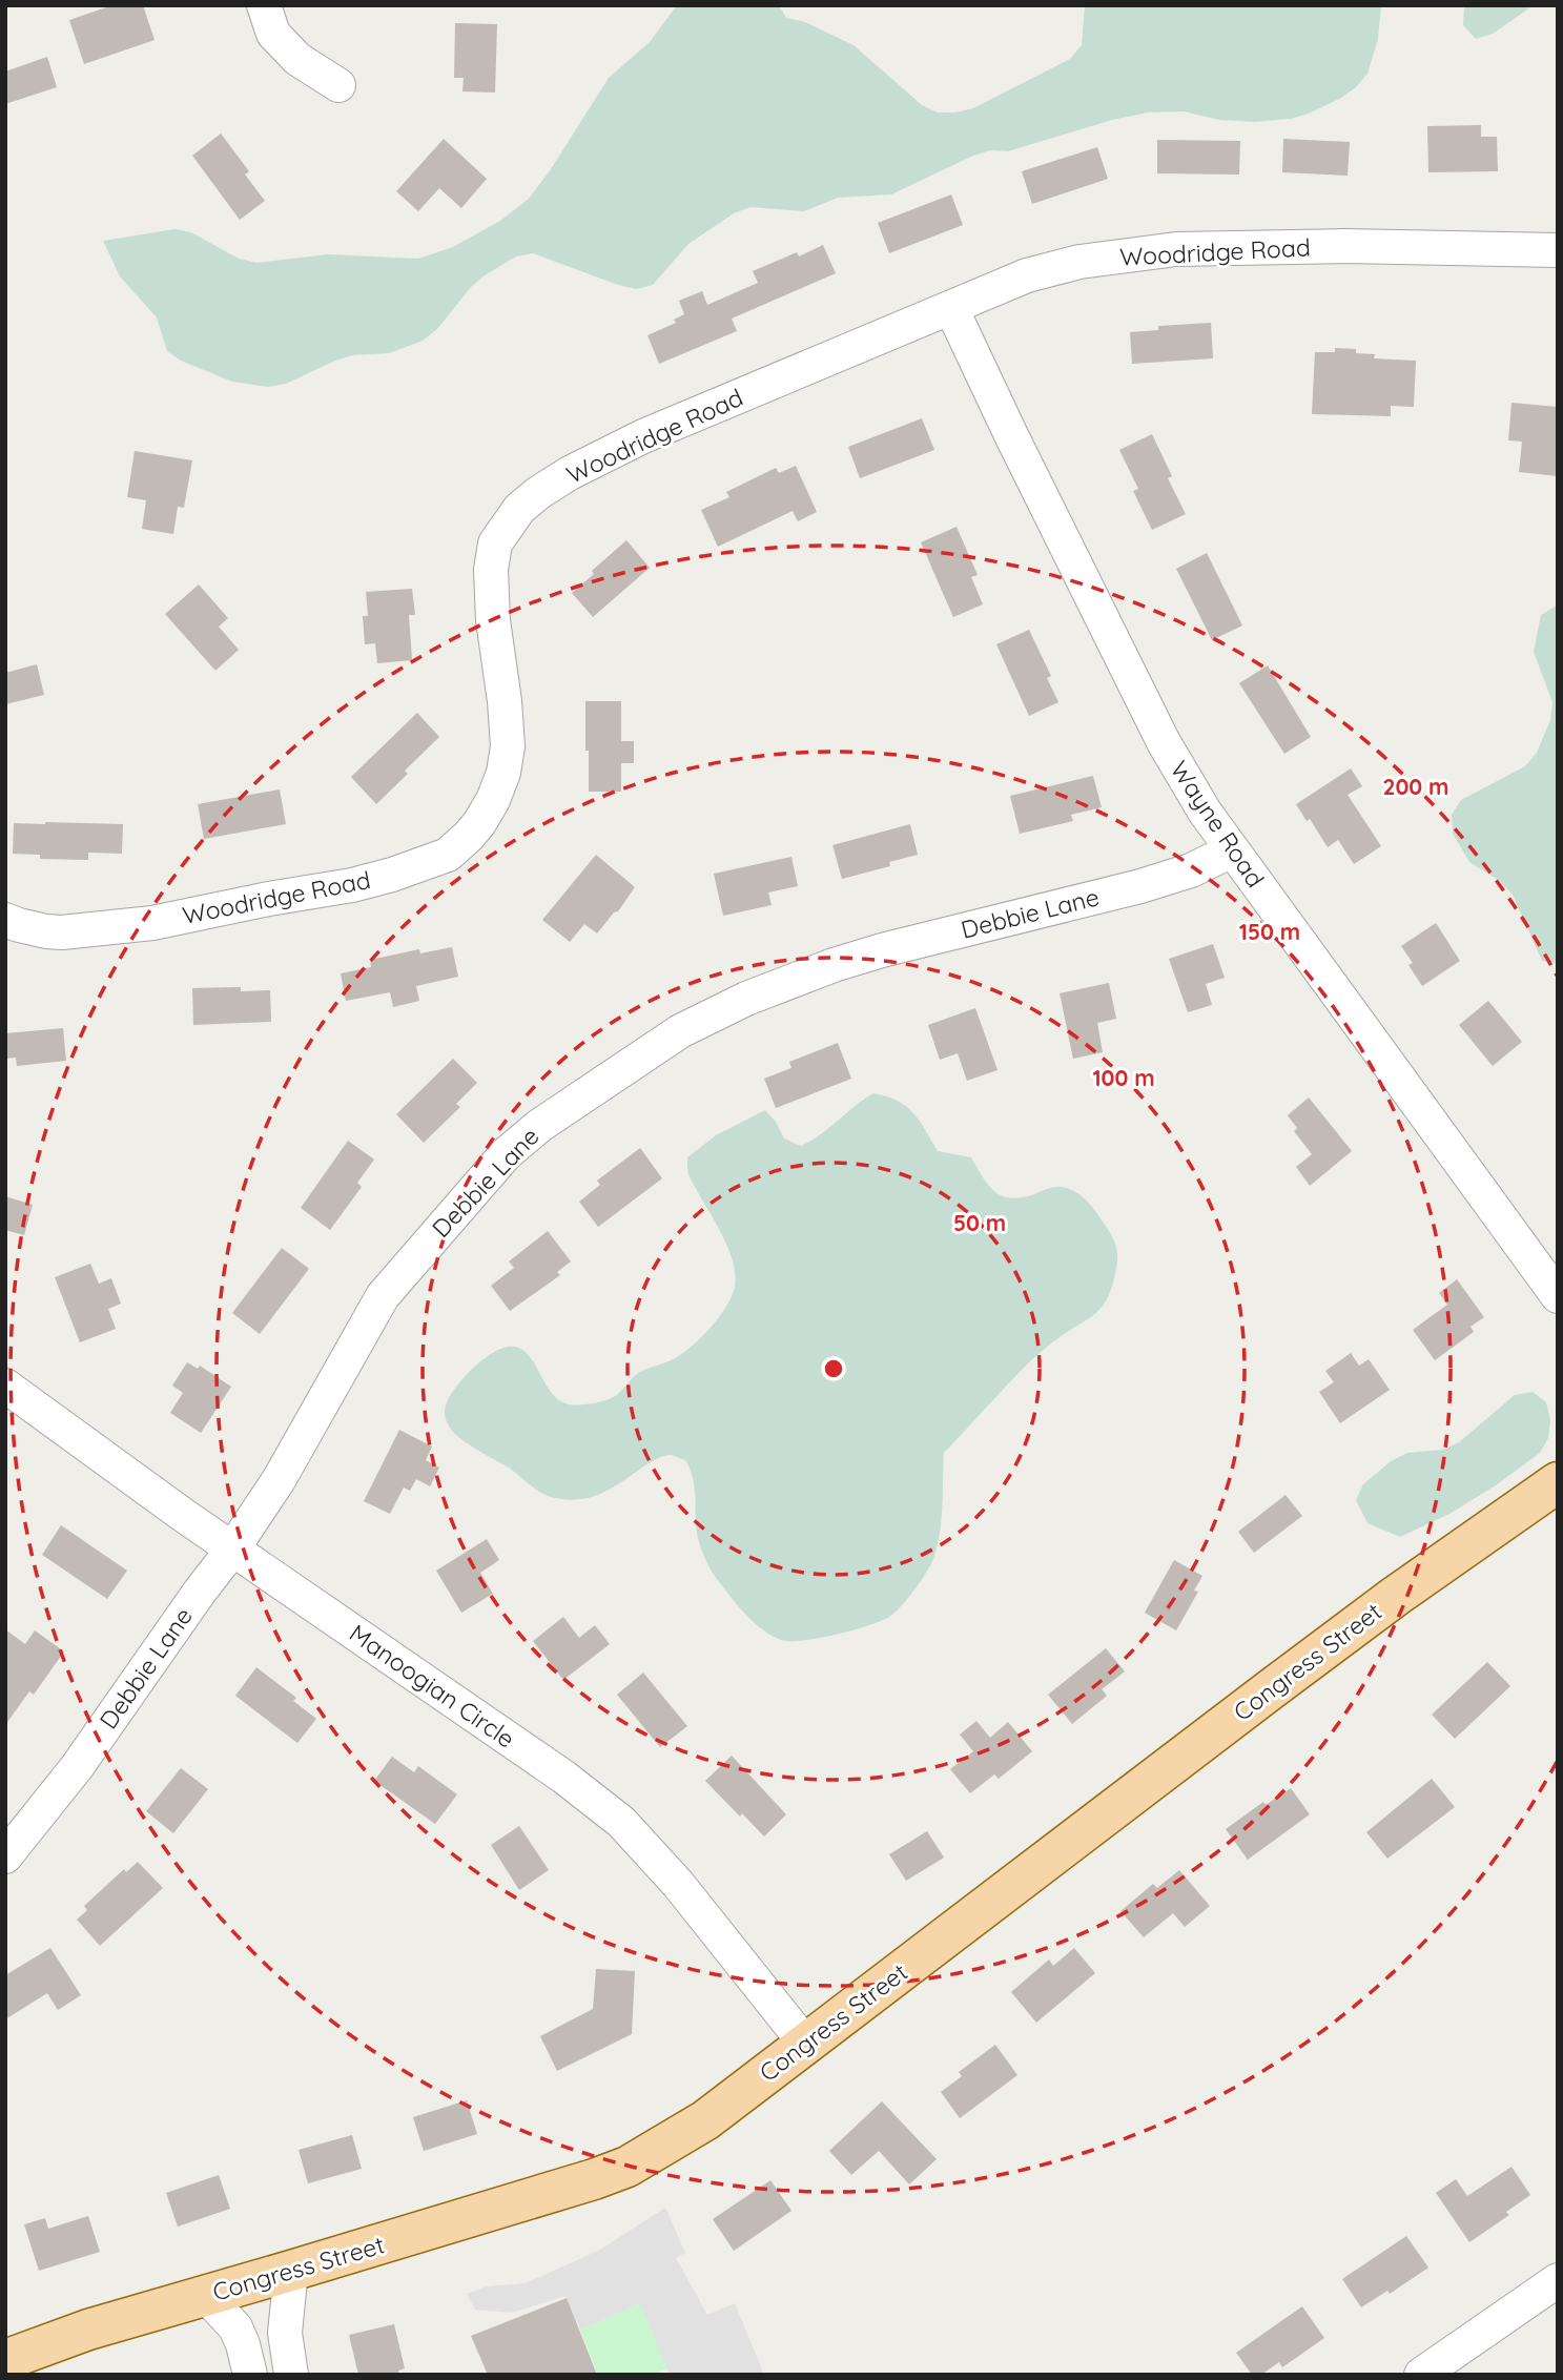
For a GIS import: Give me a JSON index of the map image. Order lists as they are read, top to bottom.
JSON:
{
  "streets": {
    "main road": ["Congress Street"],
    "street": [
      "Woodridge Road",
      "Wayne Road",
      "Debbie Lane",
      "Manoogian Circle"
    ]
  },
  "crossings": [
    ["Woodridge Road", "Wayne Road"],
    ["Wayne Road", "Debbie Lane"],
    ["Debbie Lane", "Manoogian Circle"],
    ["Congress Street", "Manoogian Circle"]
  ],
  "rings": [
    "200 m",
    "150 m",
    "100 m",
    "50 m"
  ]
}
